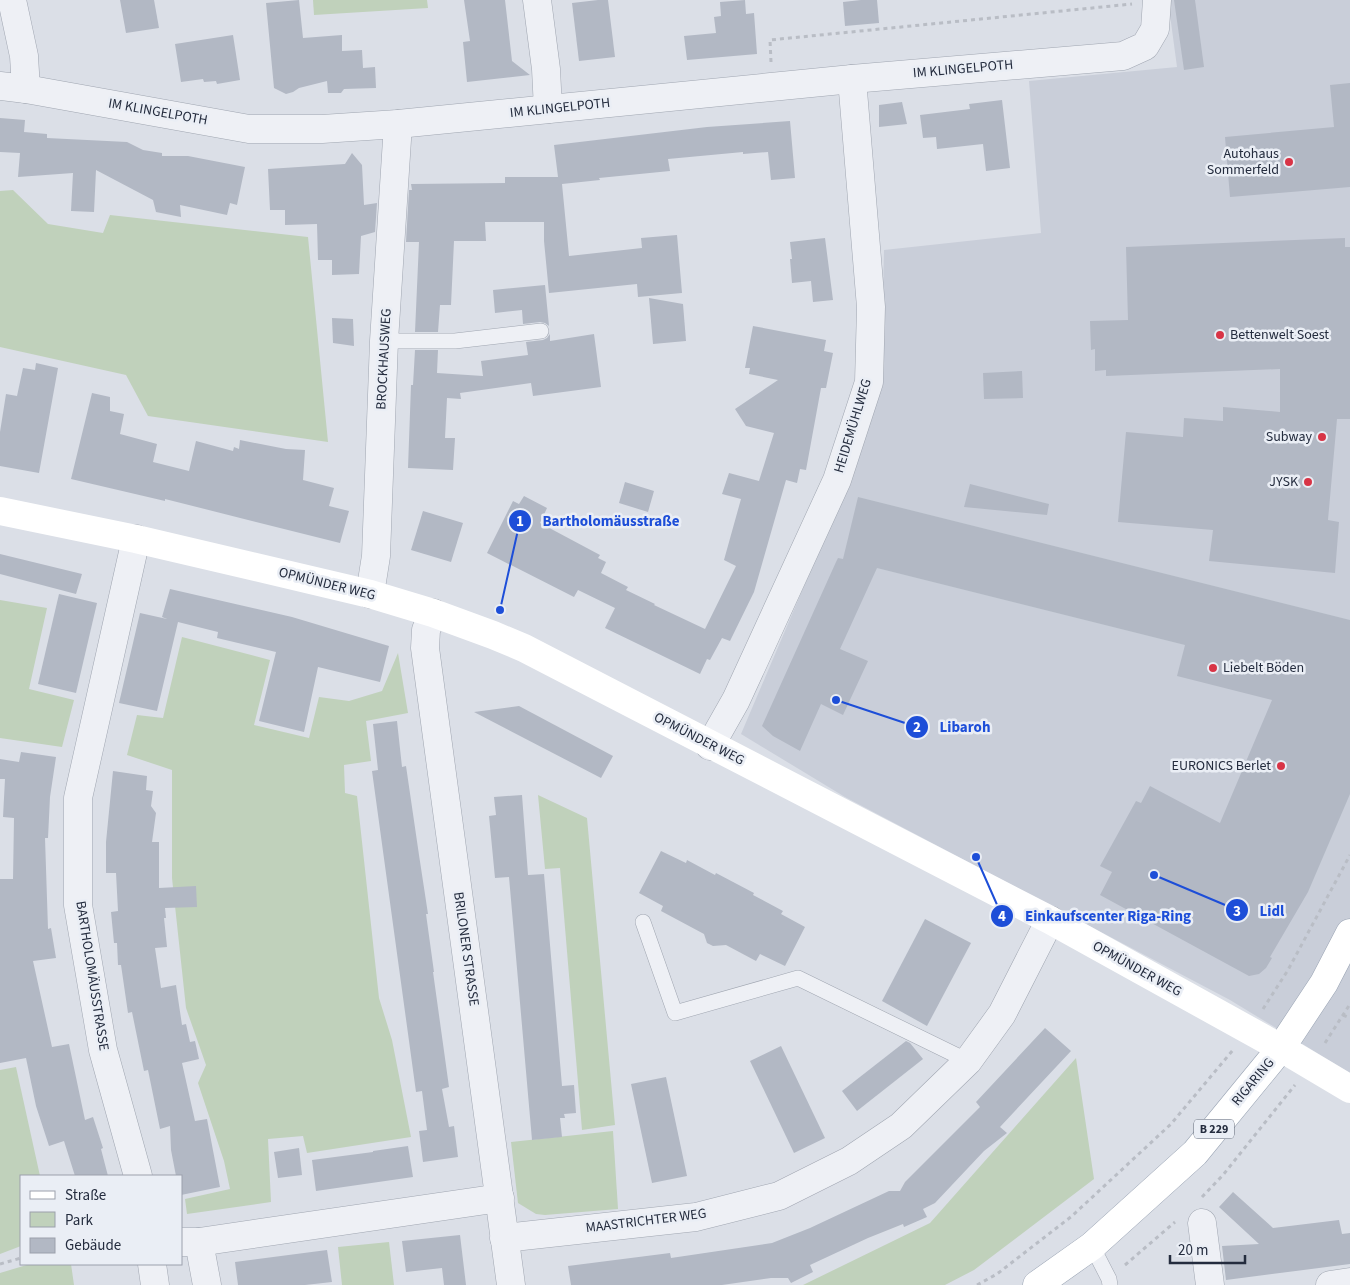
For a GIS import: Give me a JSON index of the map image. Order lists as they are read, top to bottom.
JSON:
{
  "streets": {
    "street": [
      "IM KLINGELPOTH",
      "BROCKHAUSWEG",
      "HEIDEMÜHLWEG",
      "OPMÜNDER WEG",
      "BRILONER STRASSE",
      "BARTHOLOMÄUSSTRASSE",
      "RIGARING",
      "B 229",
      "MAASTRICHTER WEG"
    ]
  },
  "crossings": [
    ["IM KLINGELPOTH", "BROCKHAUSWEG"],
    ["IM KLINGELPOTH", "HEIDEMÜHLWEG"],
    ["BROCKHAUSWEG", "OPMÜNDER WEG"],
    ["HEIDEMÜHLWEG", "OPMÜNDER WEG"],
    ["OPMÜNDER WEG", "BRILONER STRASSE"],
    ["OPMÜNDER WEG", "BARTHOLOMÄUSSTRASSE"],
    ["OPMÜNDER WEG", "RIGARING"],
    ["OPMÜNDER WEG", "MAASTRICHTER WEG"],
    ["BRILONER STRASSE", "MAASTRICHTER WEG"]
  ],
  "places": [
    "Autohaus Sommerfeld",
    "Bettenwelt Soest",
    "Subway",
    "JYSK",
    "Bartholomäusstraße",
    "Liebelt Böden",
    "Libaroh",
    "EURONICS Berlet",
    "Einkaufscenter Riga-Ring",
    "Lidl"
  ],
  "legend": ["Straße", "Park", "Gebäude"],
  "scale_bar": "20 m"
}
